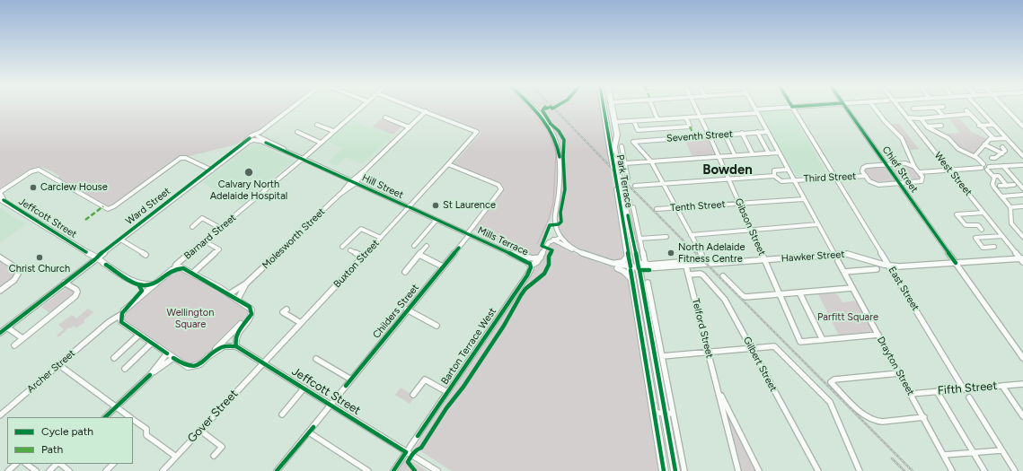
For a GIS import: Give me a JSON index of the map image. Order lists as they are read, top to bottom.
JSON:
{
  "streets": {
    "highway": ["Park Terrace"],
    "main road": ["Jeffcott Street"],
    "street": [
      "Seventh Street",
      "Chief Street",
      "West Street",
      "Third Street",
      "Hill Street",
      "Ward Street",
      "Tenth Street",
      "Gibson Street",
      "Barnard Street",
      "Molesworth Street",
      "Mills Terrace",
      "Hawker Street",
      "Buxton Street",
      "East Street",
      "Childers Street",
      "Telford Street",
      "Barton Terrace West",
      "Gilbert Street",
      "Drayton Street",
      "Archer Street",
      "Fifth Street",
      "Gover Street"
    ]
  },
  "crossings": [
    ["Seventh Street", "Gibson Street"],
    ["Chief Street", "Hawker Street"],
    ["West Street", "Hawker Street"],
    ["Third Street", "East Street"],
    ["Park Terrace", "Hawker Street"],
    ["Hill Street", "Barnard Street"],
    ["Hill Street", "Molesworth Street"],
    ["Hill Street", "Mills Terrace"],
    ["Hill Street", "Buxton Street"],
    ["Hill Street", "Childers Street"],
    ["Ward Street", "Jeffcott Street"],
    ["Tenth Street", "Gibson Street"],
    ["Jeffcott Street", "Buxton Street"],
    ["Jeffcott Street", "Childers Street"],
    ["Jeffcott Street", "Barton Terrace West"],
    ["Jeffcott Street", "Gover Street"],
    ["Gibson Street", "Hawker Street"],
    ["Mills Terrace", "Buxton Street"],
    ["Mills Terrace", "Childers Street"],
    ["Mills Terrace", "Barton Terrace West"],
    ["Hawker Street", "East Street"],
    ["Hawker Street", "Telford Street"],
    ["Buxton Street", "Gover Street"],
    ["East Street", "Fifth Street"],
    ["Telford Street", "Gilbert Street"],
    ["Drayton Street", "Fifth Street"]
  ],
  "districts": ["Bowden"],
  "parks": ["Wellington Square", "Parfitt Square"],
  "places": [
    "Calvary North Adelaide Hospital",
    "Carclew House",
    "St Laurence",
    "North Adelaide Fitness Centre",
    "Christ Church"
  ],
  "legend": ["Cycle path", "Path"]
}
